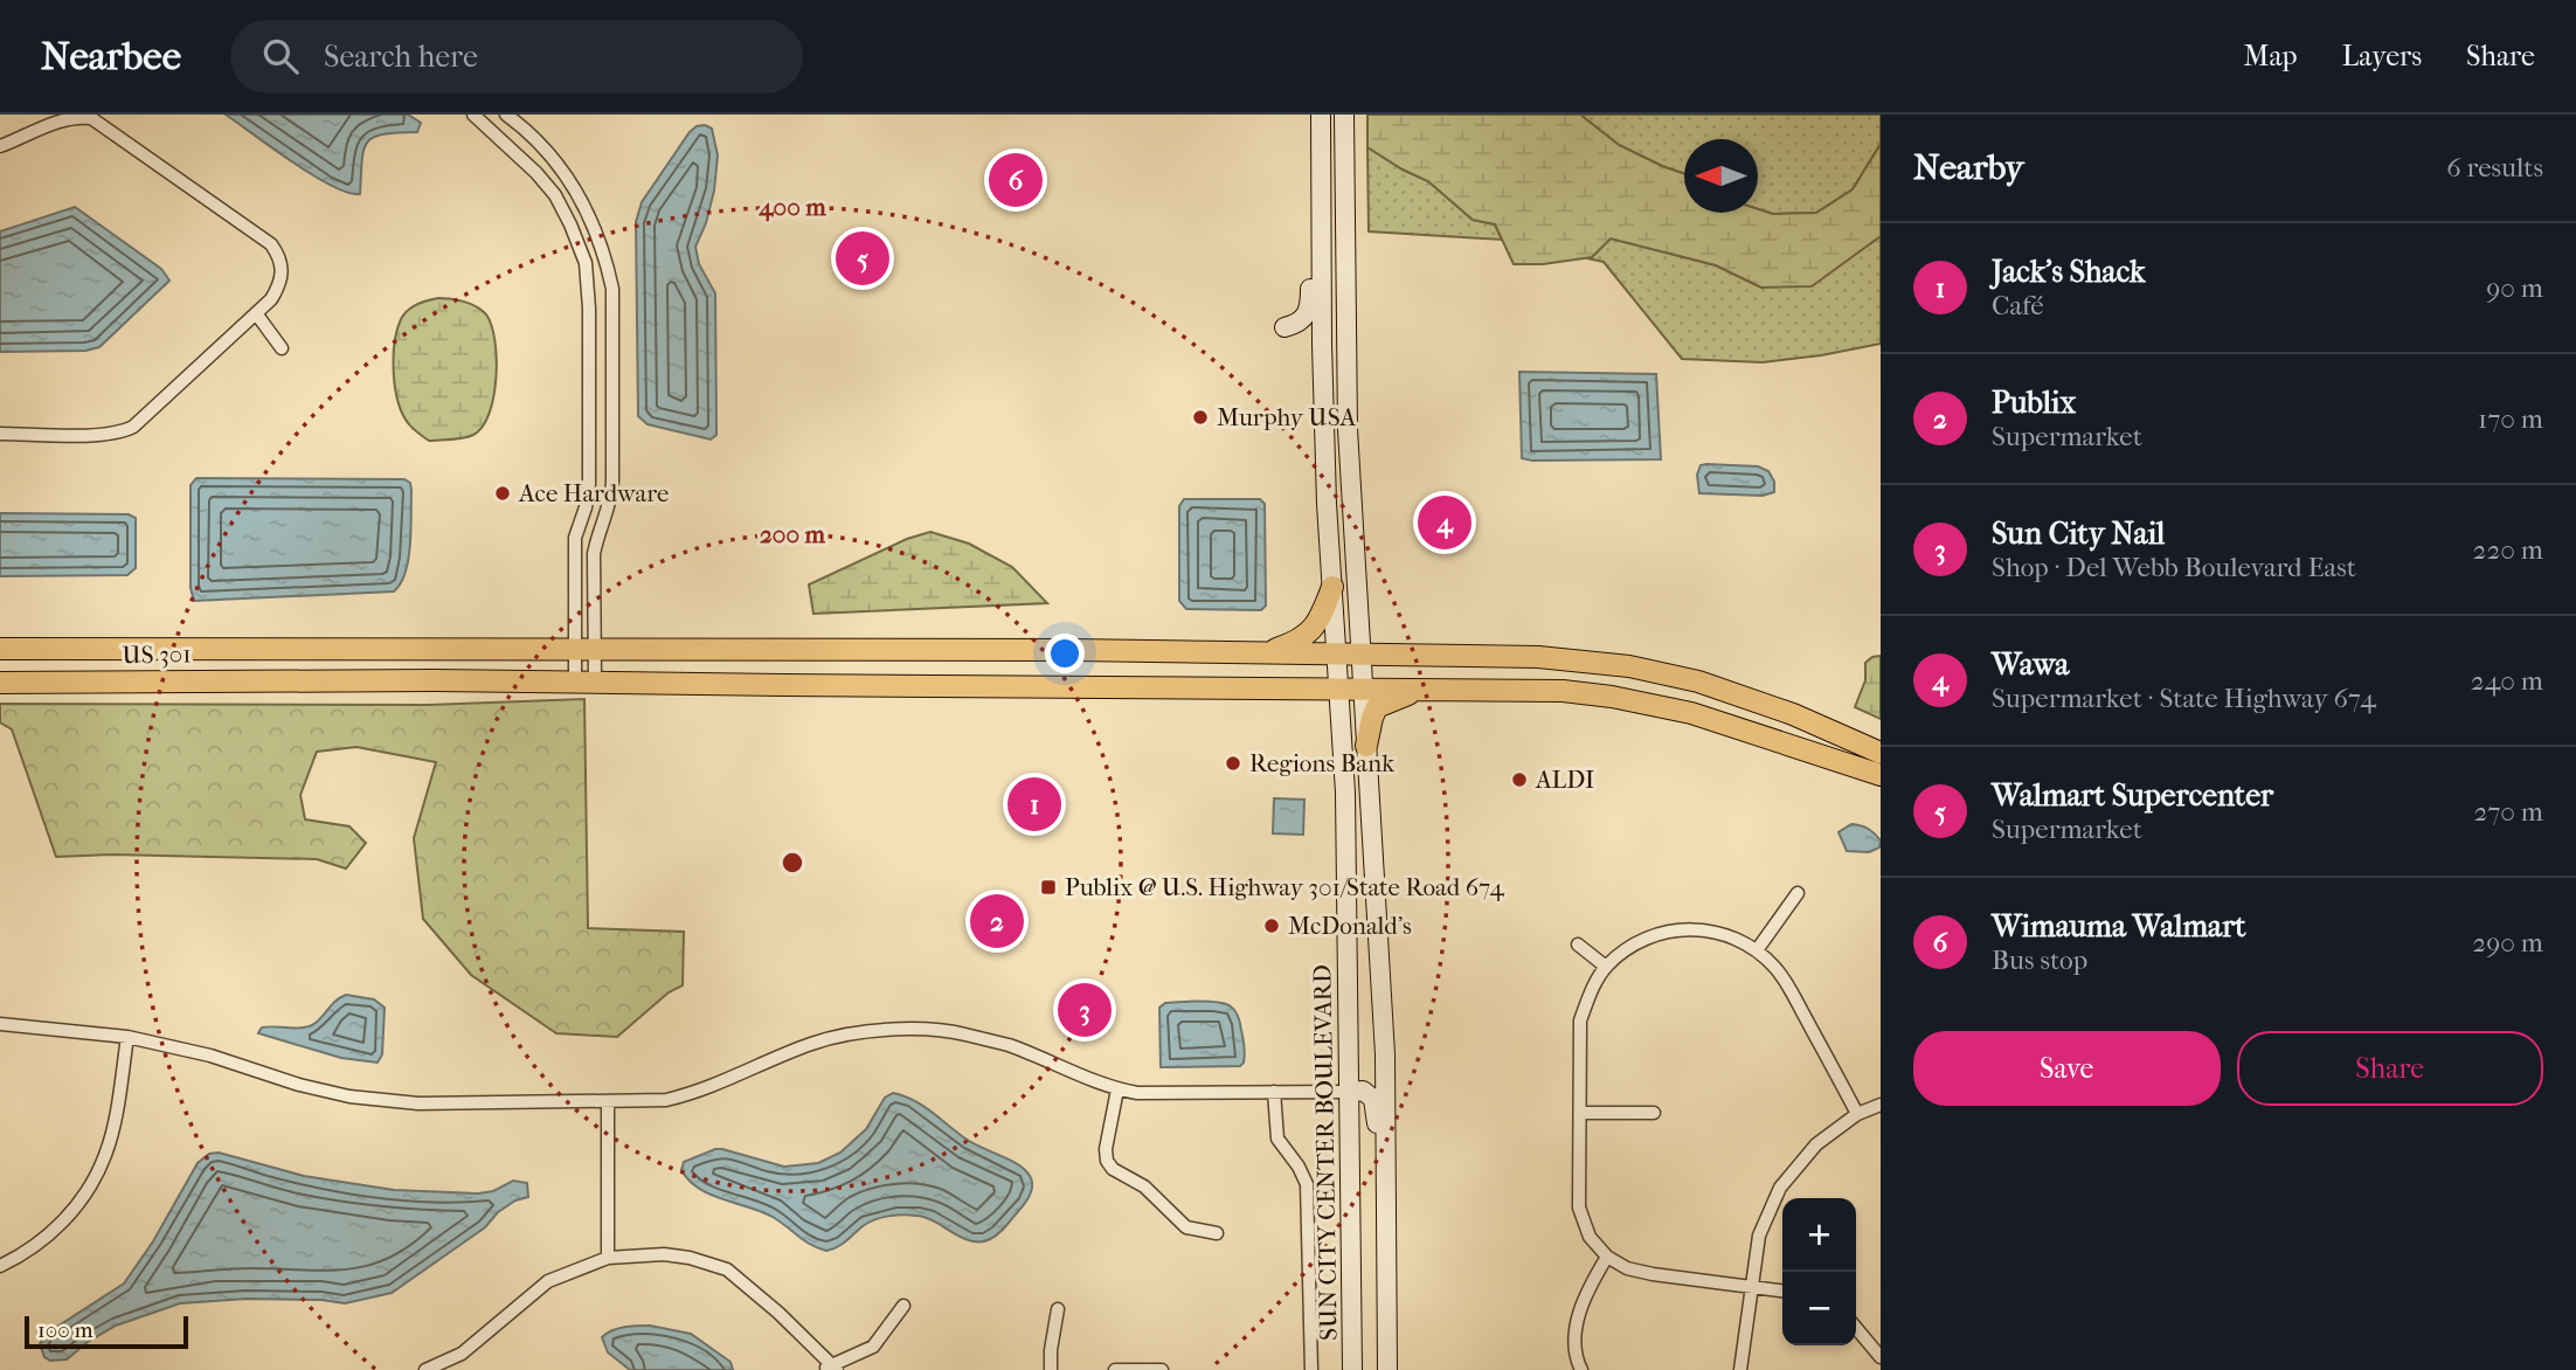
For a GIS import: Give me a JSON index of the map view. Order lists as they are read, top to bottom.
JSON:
{
  "streets": {
    "main road": ["US 301", "SUN CITY CENTER BOULEVARD"]
  },
  "crossings": [
    ["US 301", "SUN CITY CENTER BOULEVARD"]
  ],
  "places": {
    "other": [
      "Murphy USA",
      "Ace Hardware",
      "Regions Bank",
      "ALDI",
      "McDonald's"
    ],
    "transit": ["Publix @ U.S. Highway 301/State Road 674"]
  },
  "scale_bar": "100 m",
  "north": "left",
  "page": {
    "header": "Nearbee",
    "search": "Search here",
    "nav": ["Map", "Layers", "Share"],
    "heading": ["Nearby", "6 results"],
    "pins": [
      "6",
      "5",
      "4",
      "1",
      "2",
      "3"
    ],
    "list": [
      {
        "mark": "1",
        "name": "Jack's Shack",
        "note": "Café",
        "value": "90 m"
      },
      {
        "mark": "2",
        "name": "Publix",
        "note": "Supermarket",
        "value": "170 m"
      },
      {
        "mark": "3",
        "name": "Sun City Nail",
        "note": "Shop · Del Webb Boulevard East",
        "value": "220 m"
      },
      {
        "mark": "4",
        "name": "Wawa",
        "note": "Supermarket · State Highway 674",
        "value": "240 m"
      },
      {
        "mark": "5",
        "name": "Walmart Supercenter",
        "note": "Supermarket",
        "value": "270 m"
      },
      {
        "mark": "6",
        "name": "Wimauma Walmart",
        "note": "Bus stop",
        "value": "290 m"
      }
    ],
    "buttons": ["Save", "Share"],
    "map_buttons": ["+", "−"],
    "scale": "100 m"
  },
  "rings": ["400 m", "200 m"]
}
